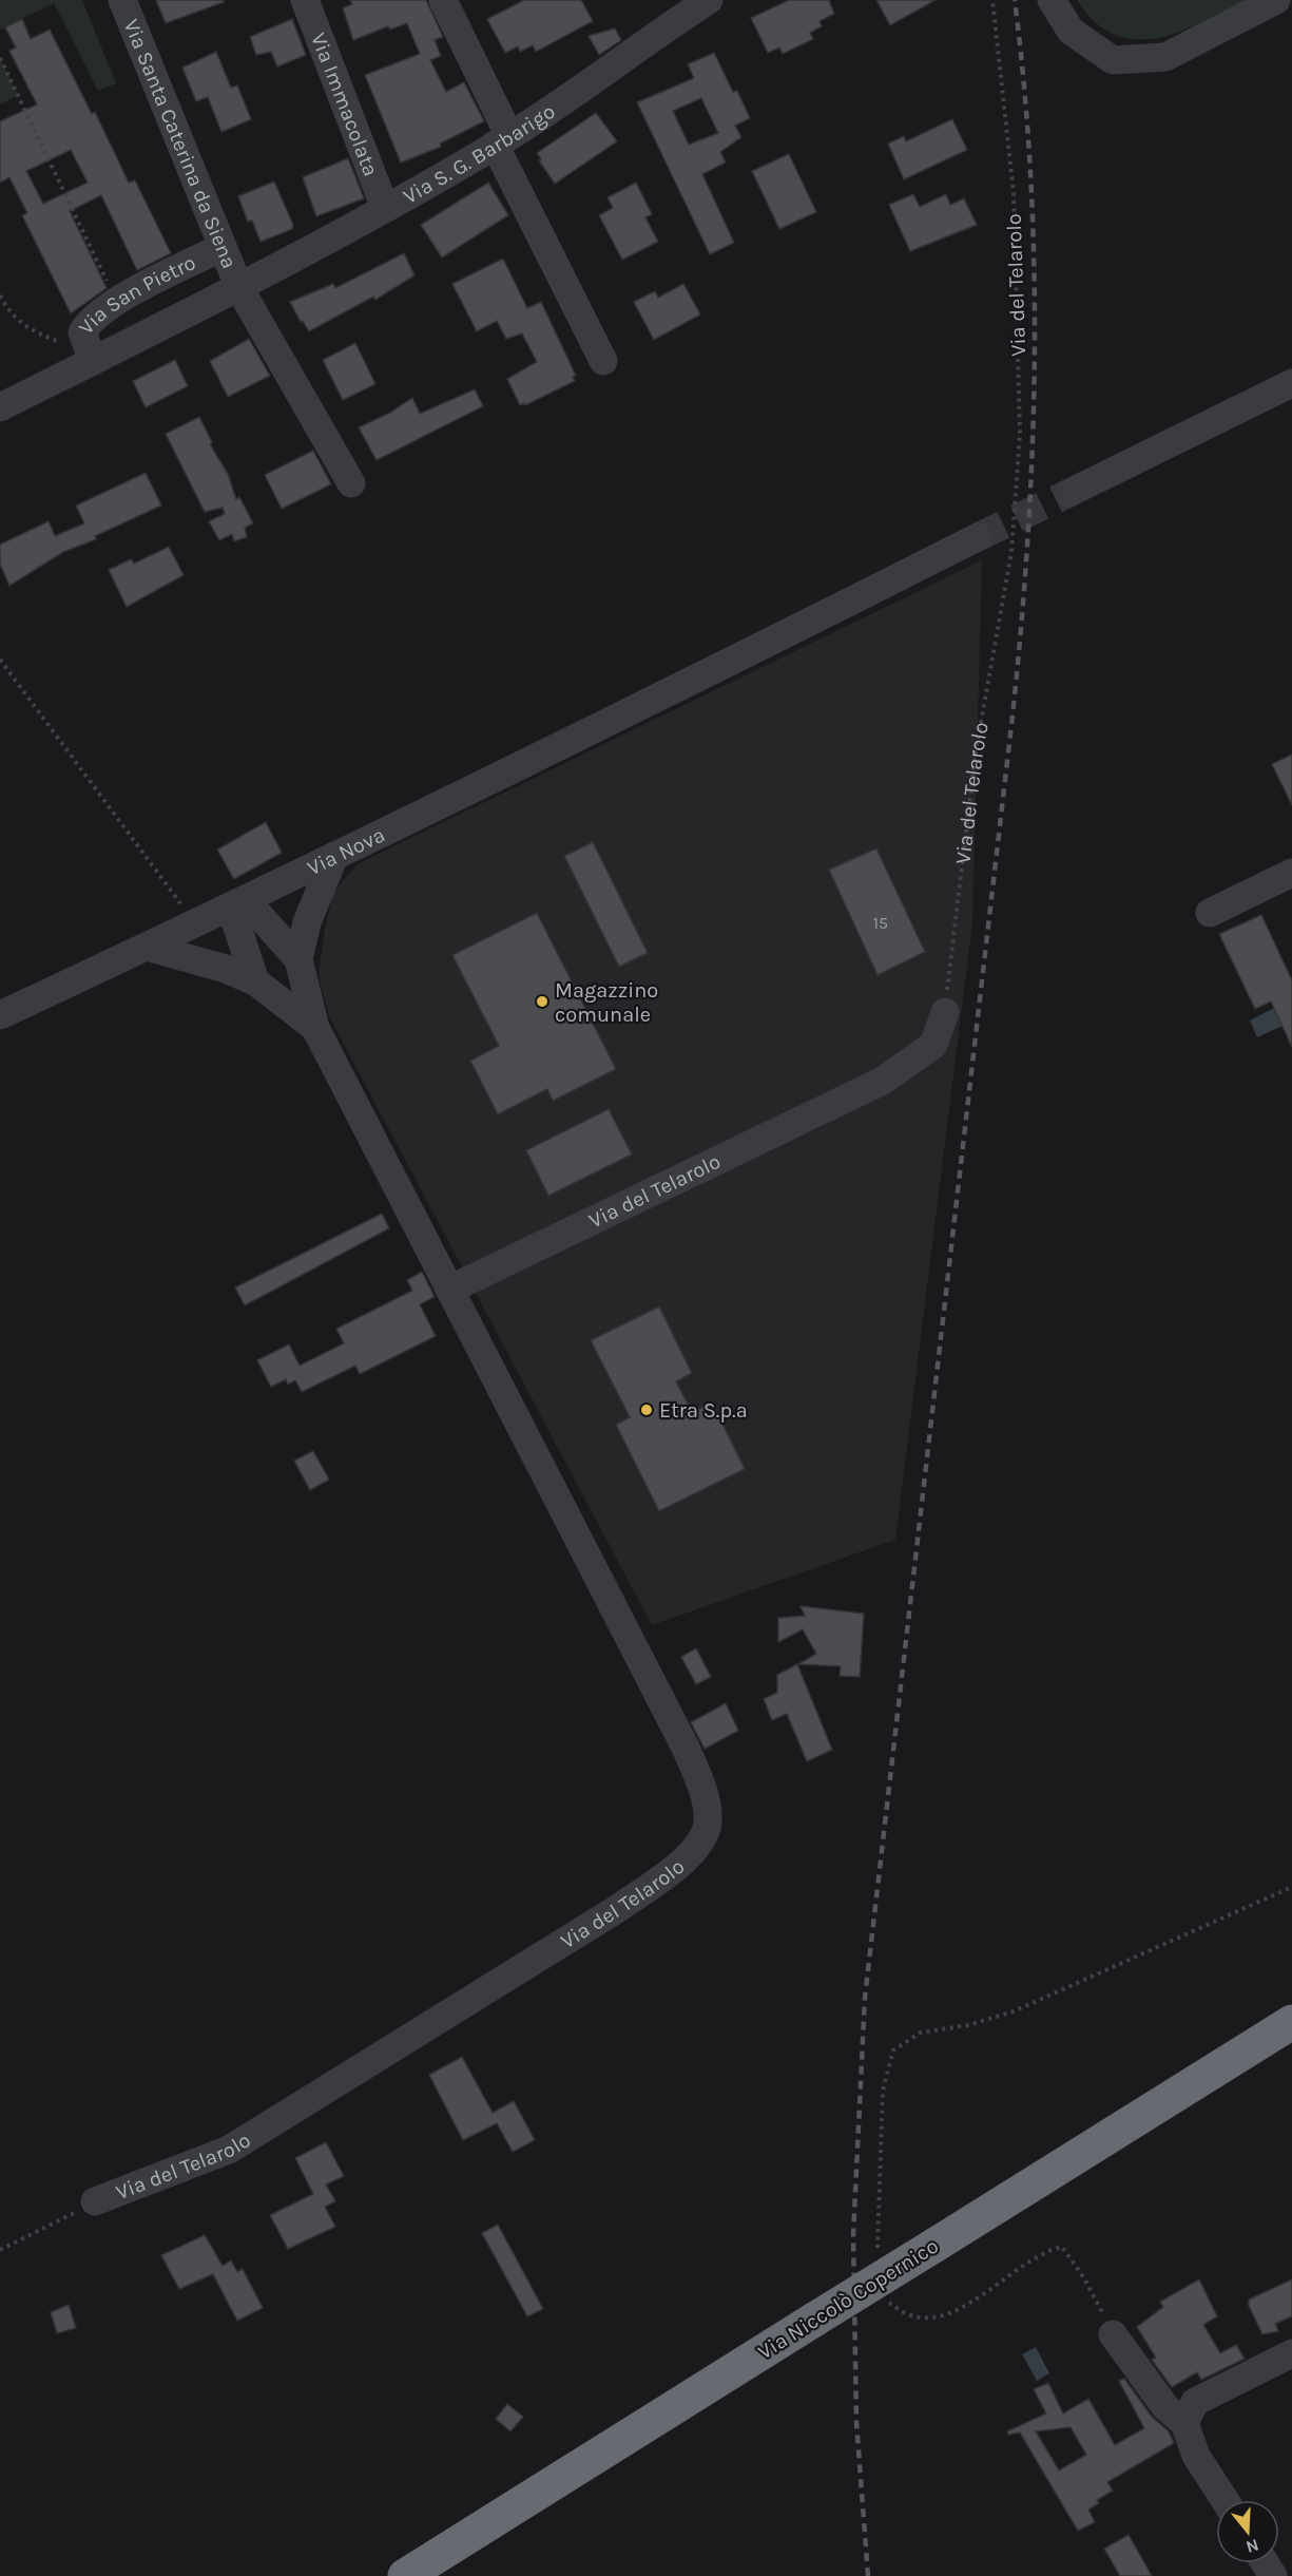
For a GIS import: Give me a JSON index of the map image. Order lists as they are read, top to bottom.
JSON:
{
  "streets": {
    "highway": ["Via Niccolò Copernico"],
    "street": [
      "Via Immacolata",
      "Via Santa Caterina da Siena",
      "Via S. G. Barbarigo",
      "Via del Telarolo",
      "Via San Pietro",
      "Via Nova"
    ]
  },
  "crossings": [
    ["Via Immacolata", "Via S. G. Barbarigo"],
    ["Via Santa Caterina da Siena", "Via S. G. Barbarigo"],
    ["Via Santa Caterina da Siena", "Via San Pietro"],
    ["Via S. G. Barbarigo", "Via San Pietro"]
  ],
  "places": ["Magazzino comunale", "Etra S.p.a"],
  "house_numbers": ["15"],
  "north": "bottom"
}
